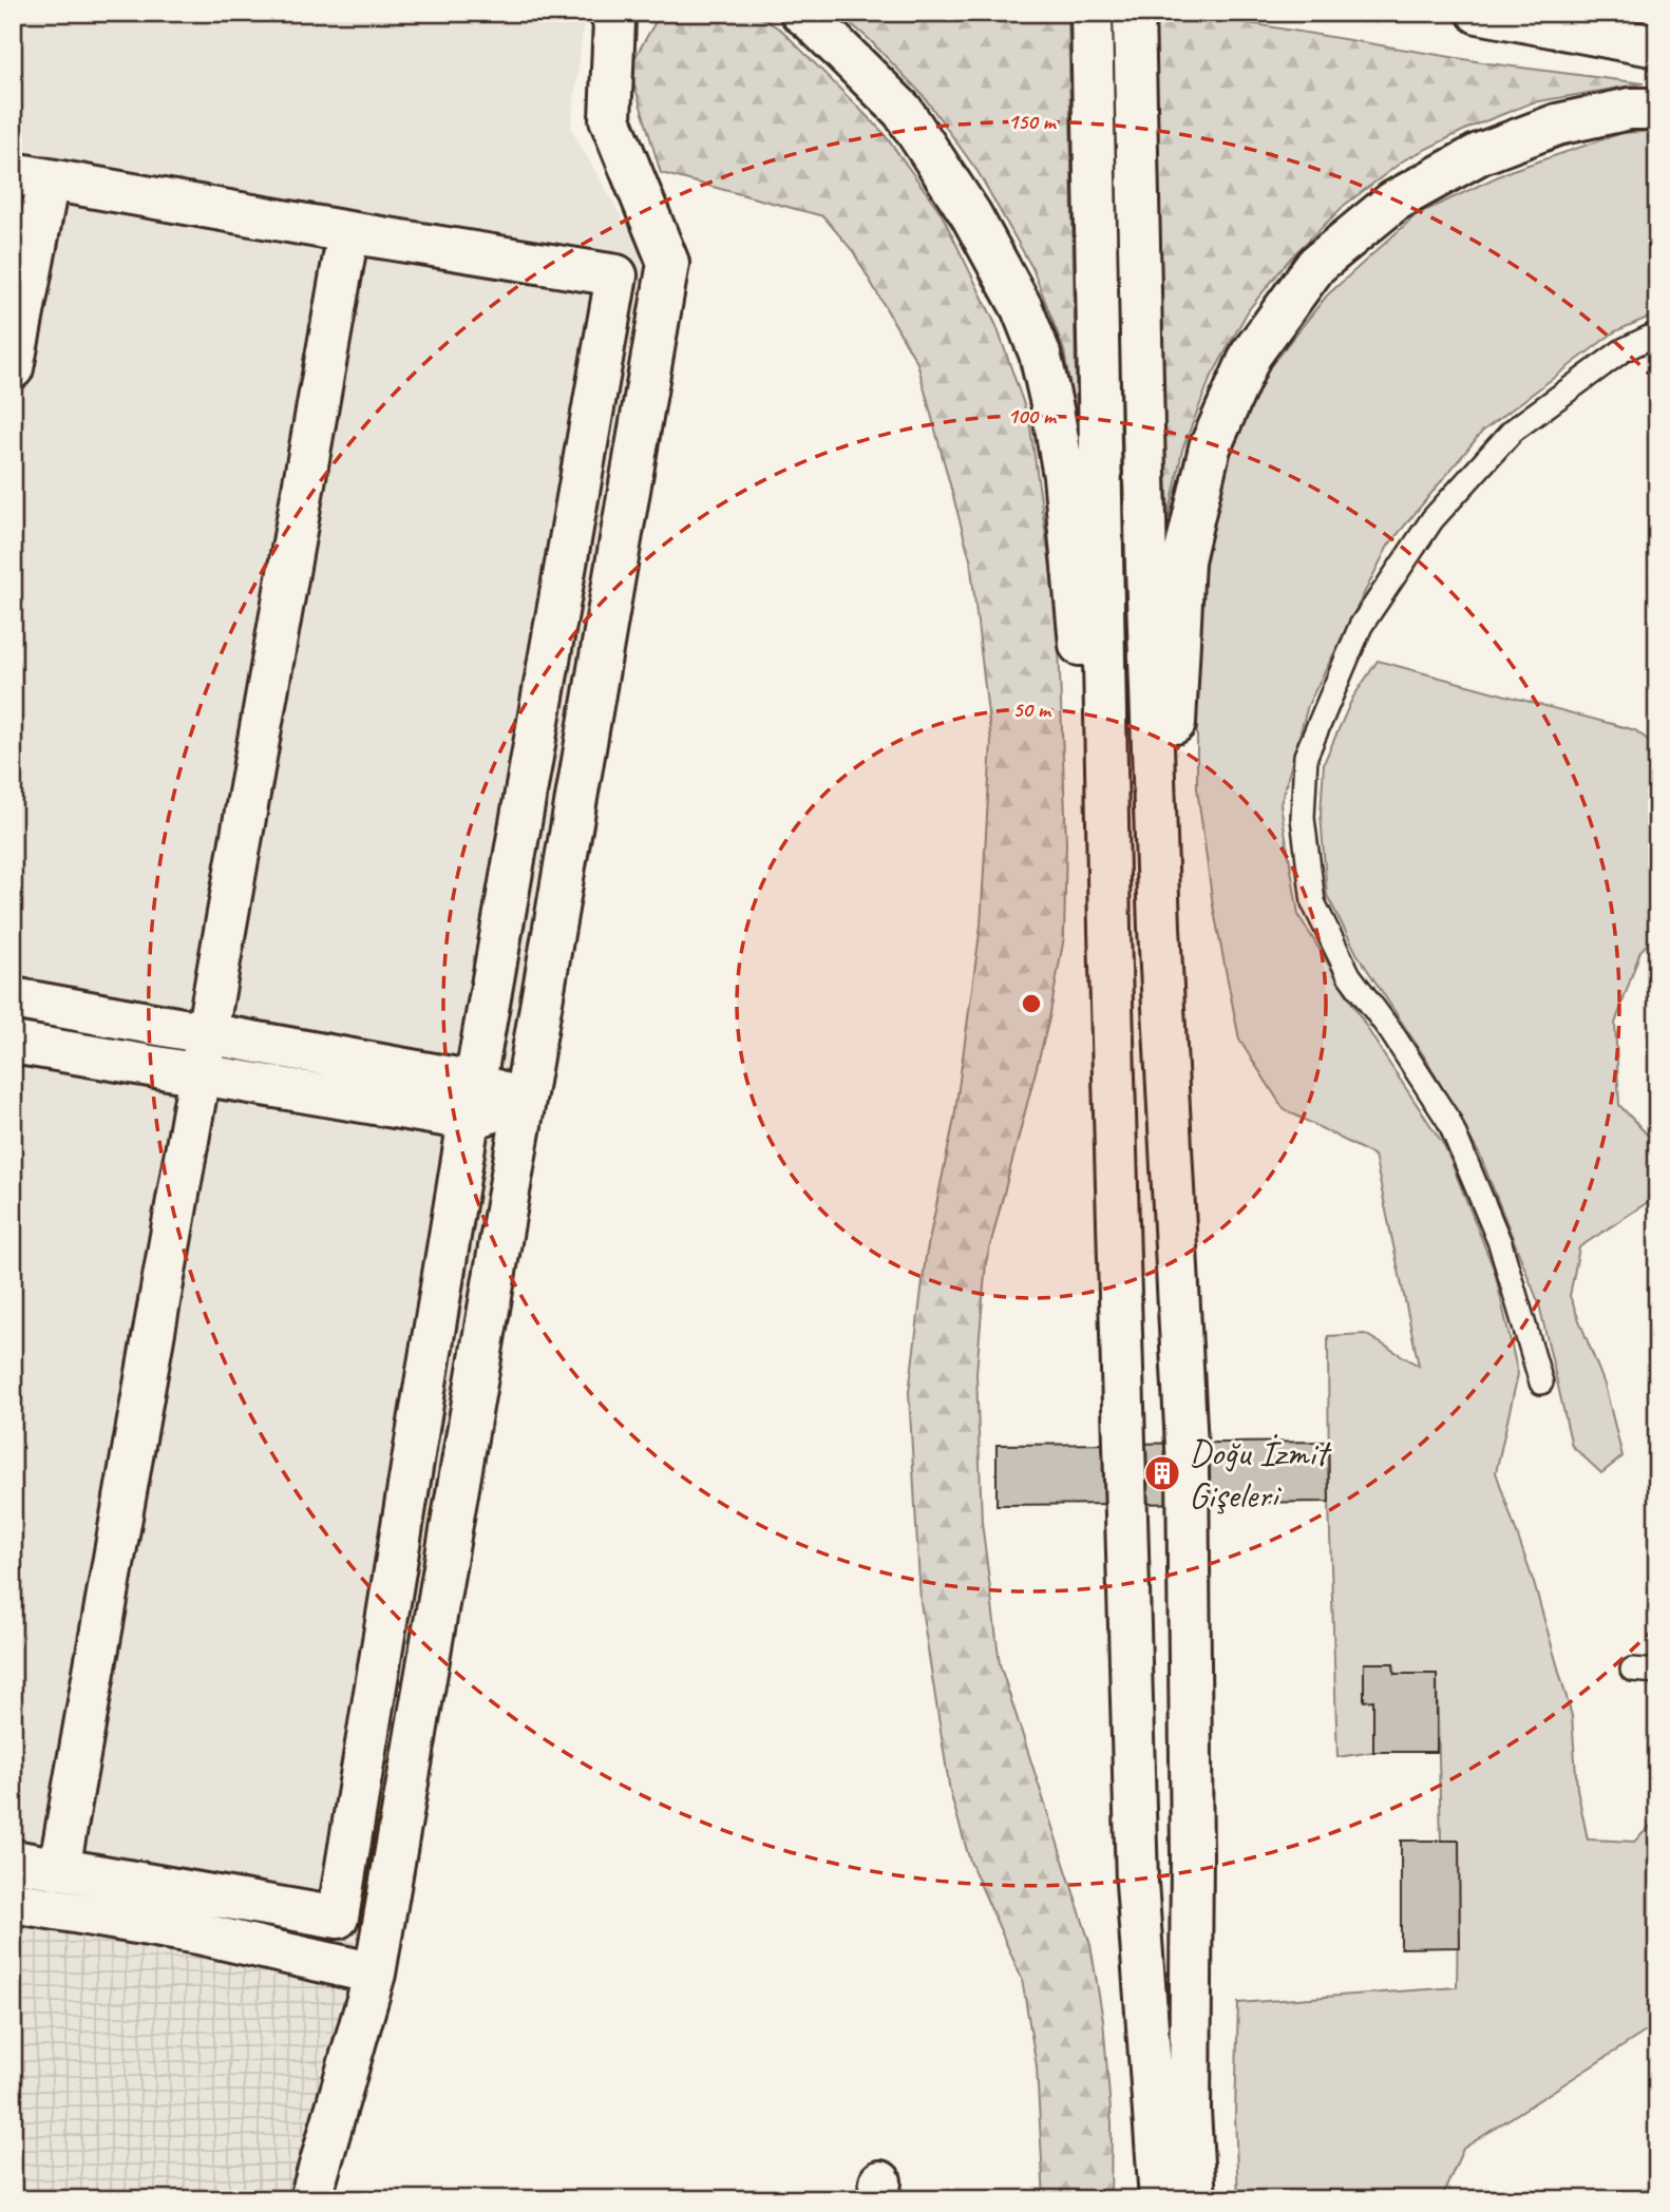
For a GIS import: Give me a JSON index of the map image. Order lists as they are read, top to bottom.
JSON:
{
  "places": {
    "building": ["Doğu İzmit Gişeleri"]
  },
  "rings": ["150 m", "100 m", "50 m"]
}
